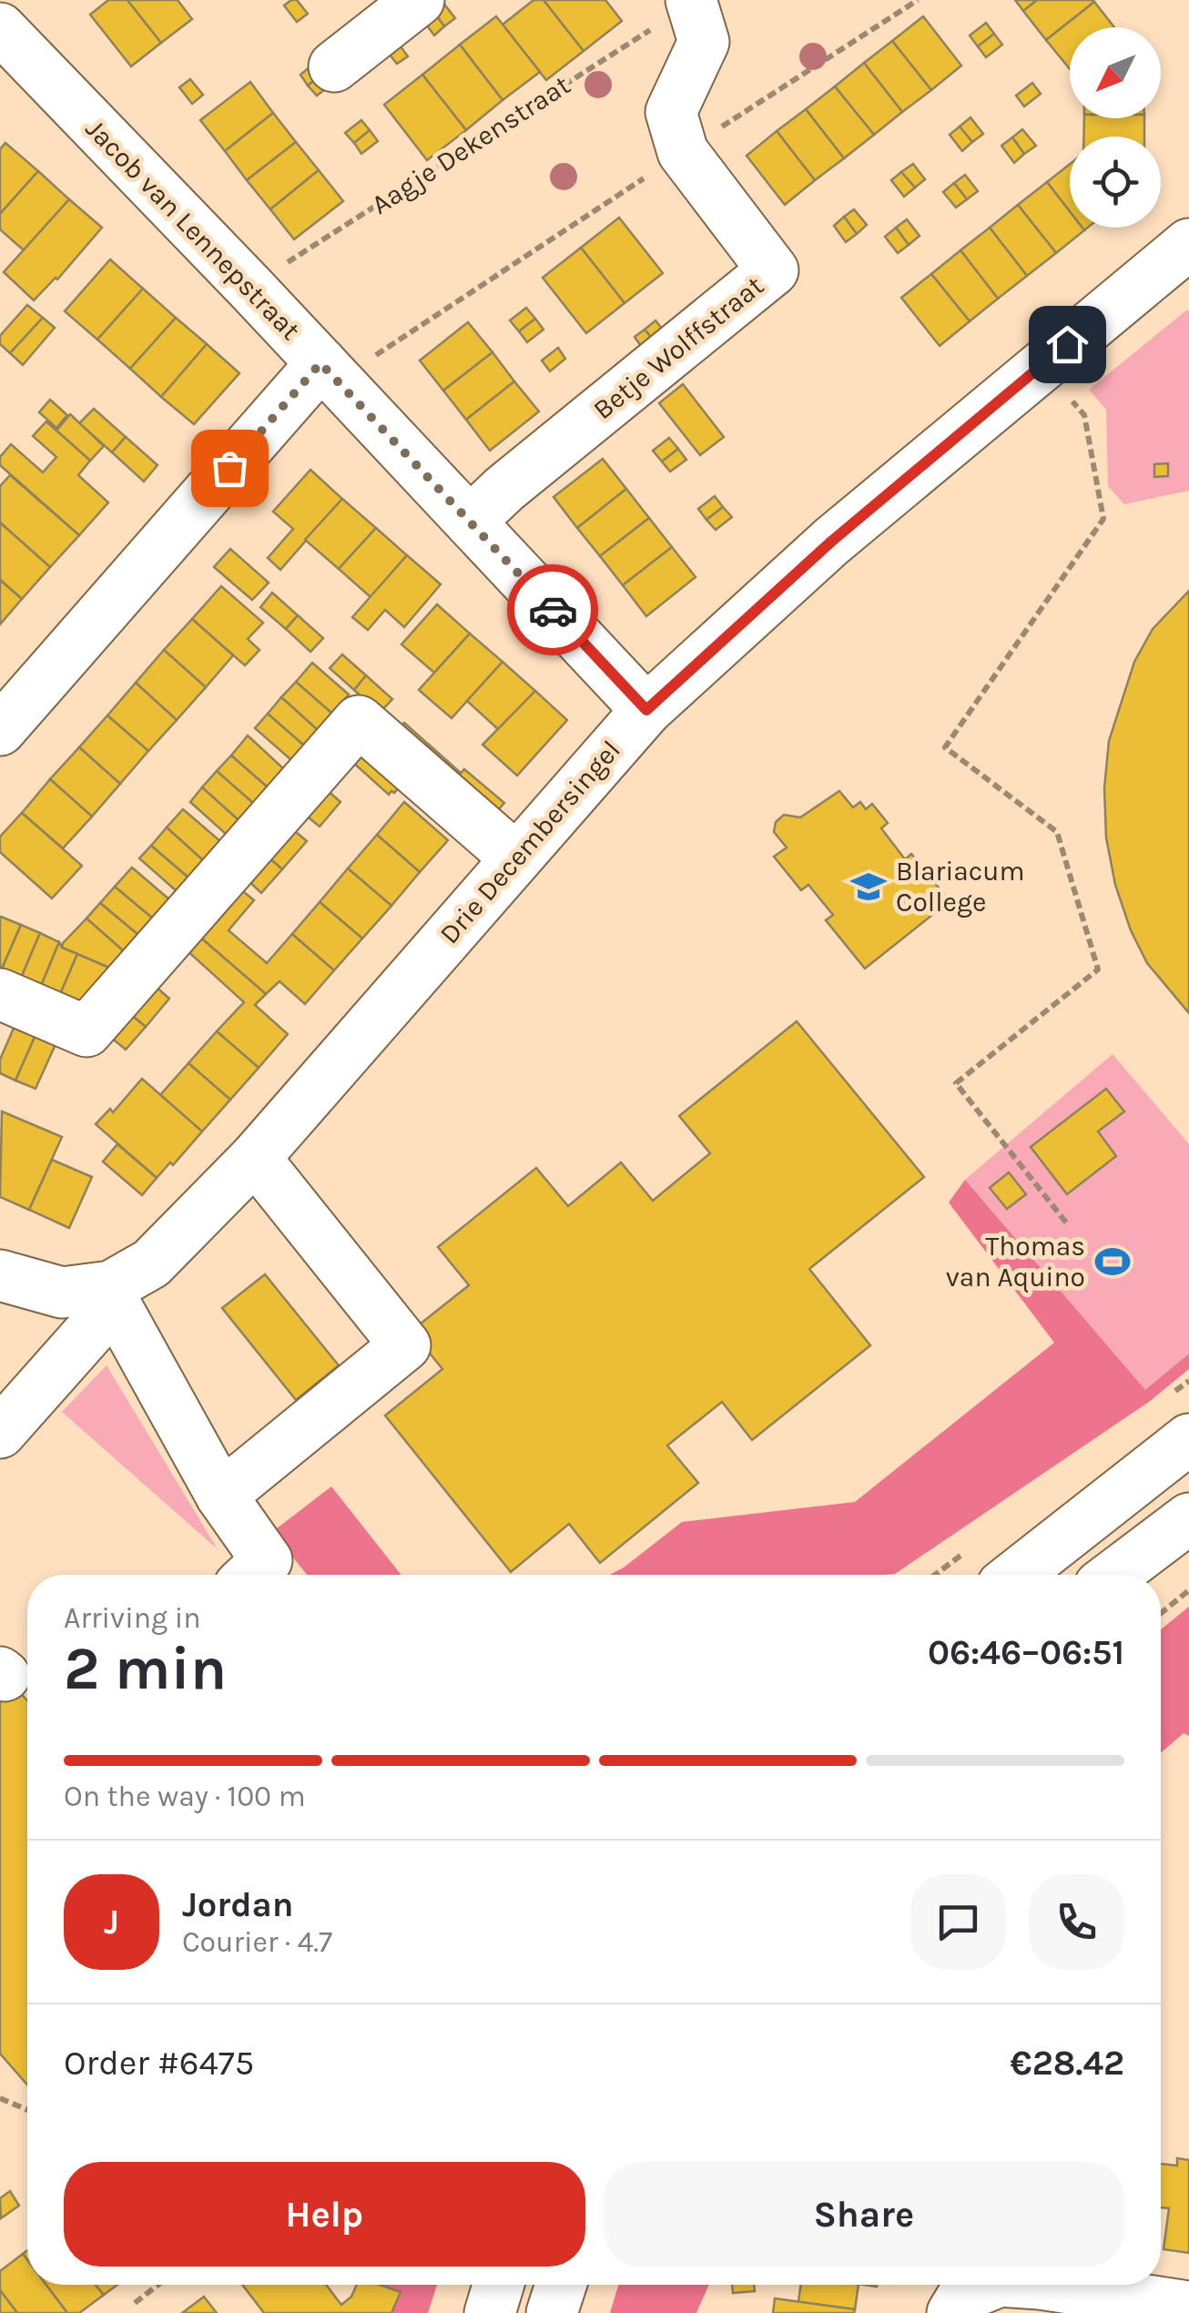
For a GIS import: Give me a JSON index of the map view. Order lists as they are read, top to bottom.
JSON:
{
  "streets": {
    "street": ["Jacob van Lennepstraat", "Betje Wolffstraat", "Drie Decembersingel"],
    "path": ["Aagje Dekenstraat"]
  },
  "crossings": [
    ["Aagje Dekenstraat", "Jacob van Lennepstraat"],
    ["Aagje Dekenstraat", "Betje Wolffstraat"],
    ["Jacob van Lennepstraat", "Betje Wolffstraat"],
    ["Jacob van Lennepstraat", "Drie Decembersingel"]
  ],
  "places": {
    "school or university": ["Blariacum College"],
    "sports": ["Thomas van Aquino"]
  },
  "north": "bottom left",
  "page": {
    "heading": ["2 min", "Arriving in", "06:46–06:51"],
    "panel": [
      "Jordan",
      "Courier · 4.7",
      "Order #6475",
      "€28.42"
    ],
    "bar": "On the way · 100 m",
    "round": "J",
    "buttons": ["Help", "Share"]
  }
}
